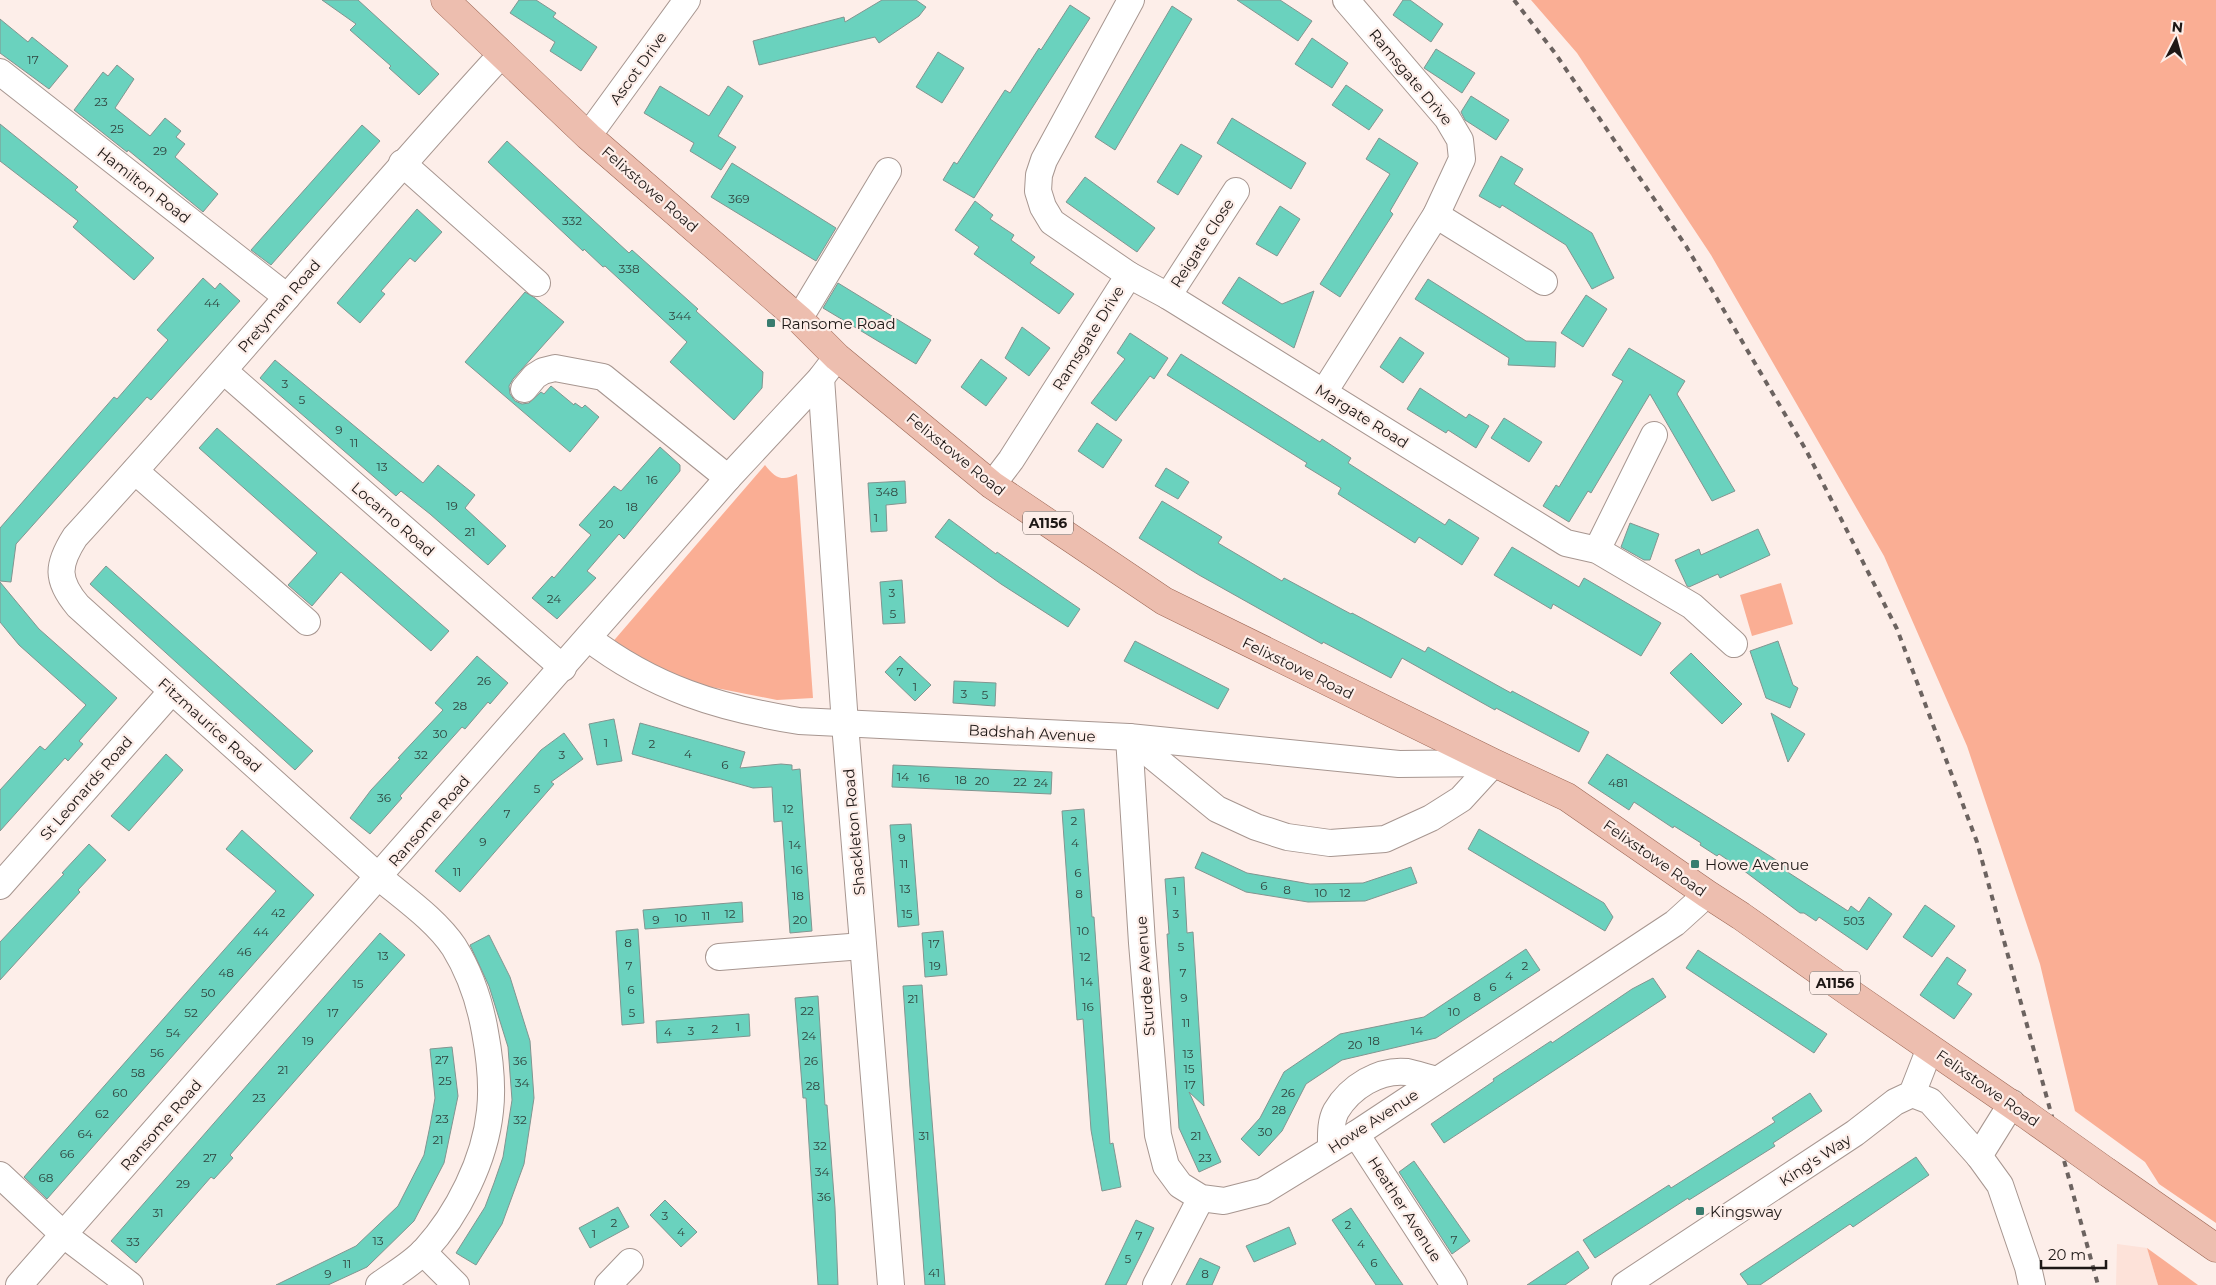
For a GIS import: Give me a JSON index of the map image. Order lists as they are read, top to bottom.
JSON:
{
  "streets": {
    "main road": ["Felixstowe Road", "A1156"],
    "street": [
      "Ascot Drive",
      "Ramsgate Drive",
      "Hamilton Road",
      "Reigate Close",
      "Pretyman Road",
      "Margate Road",
      "Locarno Road",
      "Fitzmaurice Road",
      "Badshah Avenue",
      "St Leonards Road",
      "Ransome Road",
      "Shackleton Road",
      "Sturdee Avenue",
      "Howe Avenue",
      "King's Way",
      "Heather Avenue"
    ]
  },
  "crossings": [
    ["Ascot Drive", "Felixstowe Road"],
    ["Ramsgate Drive", "Felixstowe Road"],
    ["Ramsgate Drive", "Margate Road"],
    ["Hamilton Road", "Pretyman Road"],
    ["Felixstowe Road", "Pretyman Road"],
    ["Felixstowe Road", "Badshah Avenue"],
    ["Felixstowe Road", "Ransome Road"],
    ["Felixstowe Road", "Howe Avenue"],
    ["Reigate Close", "Margate Road"],
    ["Pretyman Road", "Locarno Road"],
    ["Pretyman Road", "Fitzmaurice Road"],
    ["Locarno Road", "Ransome Road"],
    ["Fitzmaurice Road", "St Leonards Road"],
    ["Fitzmaurice Road", "Ransome Road"],
    ["Badshah Avenue", "Ransome Road"],
    ["Badshah Avenue", "Shackleton Road"],
    ["Badshah Avenue", "Sturdee Avenue"],
    ["Ransome Road", "Shackleton Road"],
    ["Sturdee Avenue", "Howe Avenue"],
    ["Howe Avenue", "Heather Avenue"]
  ],
  "places": {
    "transit": ["Ransome Road", "Howe Avenue", "Kingsway"]
  },
  "house_numbers": [
    "17",
    "23",
    "25",
    "29",
    "369",
    "332",
    "338",
    "44",
    "344",
    "3",
    "5",
    "9",
    "11",
    "13",
    "16",
    "348",
    "19",
    "18",
    "1",
    "20",
    "21",
    "3",
    "24",
    "5",
    "7",
    "26",
    "1",
    "3",
    "5",
    "28",
    "30",
    "1",
    "2",
    "4",
    "32",
    "3",
    "6",
    "14",
    "16",
    "18",
    "20",
    "22",
    "24",
    "481",
    "5",
    "36",
    "12",
    "7",
    "2",
    "9",
    "9",
    "4",
    "14",
    "11",
    "16",
    "11",
    "6",
    "6",
    "13",
    "8",
    "1",
    "10",
    "12",
    "8",
    "18",
    "42",
    "12",
    "15",
    "3",
    "11",
    "10",
    "9",
    "20",
    "503",
    "10",
    "44",
    "8",
    "17",
    "5",
    "46",
    "13",
    "12",
    "7",
    "19",
    "2",
    "48",
    "7",
    "4",
    "14",
    "15",
    "6",
    "6",
    "50",
    "8",
    "9",
    "21",
    "16",
    "22",
    "10",
    "52",
    "17",
    "5",
    "11",
    "1",
    "2",
    "3",
    "14",
    "4",
    "54",
    "24",
    "19",
    "18",
    "20",
    "56",
    "13",
    "27",
    "36",
    "26",
    "15",
    "21",
    "58",
    "25",
    "34",
    "17",
    "28",
    "60",
    "26",
    "23",
    "28",
    "62",
    "23",
    "32",
    "30",
    "64",
    "31",
    "21",
    "21",
    "32",
    "66",
    "27",
    "23",
    "34",
    "68",
    "29",
    "36",
    "31",
    "3",
    "2",
    "2",
    "4",
    "1",
    "7",
    "7",
    "13",
    "33",
    "4",
    "5",
    "6",
    "11",
    "41",
    "9",
    "8"
  ],
  "scale_bar": "20 m",
  "north": "top"
}
